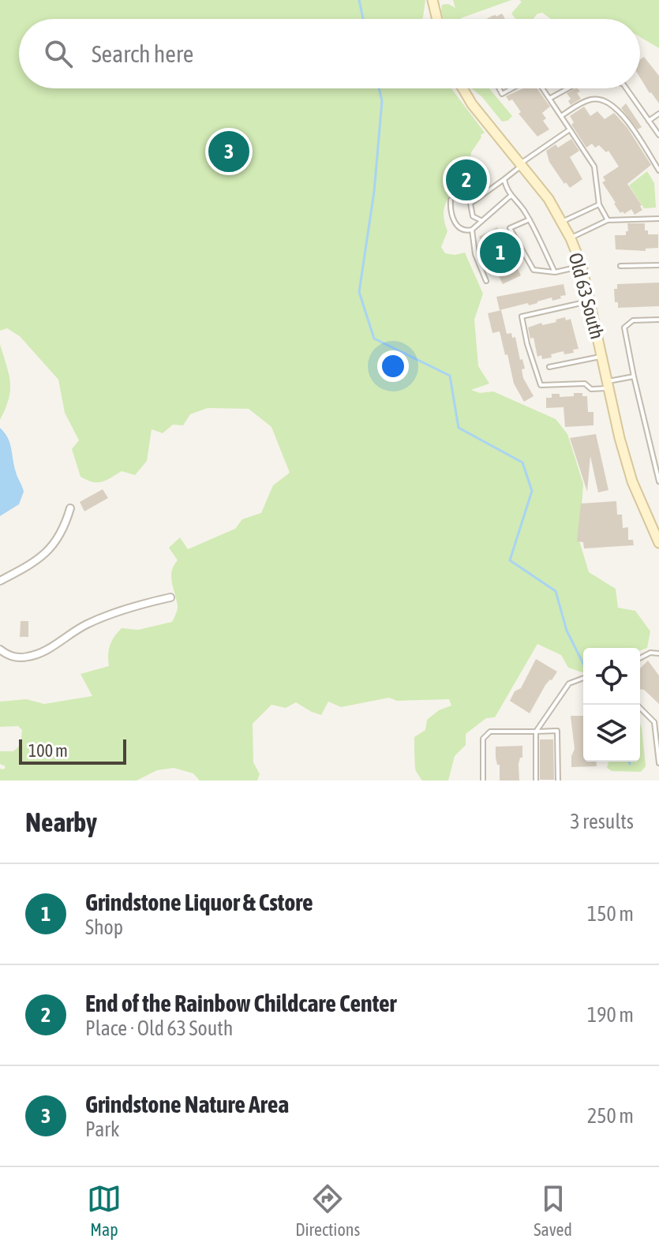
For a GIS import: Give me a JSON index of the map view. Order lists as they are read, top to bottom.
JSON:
{
  "streets": {
    "main road": ["Old 63 South"]
  },
  "scale_bar": "100 m",
  "page": {
    "search": "Search here",
    "pins": ["3", "2", "1"],
    "scale": "100 m",
    "heading": ["Nearby", "3 results"],
    "list": [
      {
        "mark": "1",
        "name": "Grindstone Liquor & Cstore",
        "note": "Shop",
        "value": "150 m"
      },
      {
        "mark": "2",
        "name": "End of the Rainbow Childcare Center",
        "note": "Place · Old 63 South",
        "value": "190 m"
      },
      {
        "mark": "3",
        "name": "Grindstone Nature Area",
        "note": "Park",
        "value": "250 m"
      }
    ],
    "nav": ["Map", "Directions", "Saved"]
  }
}
